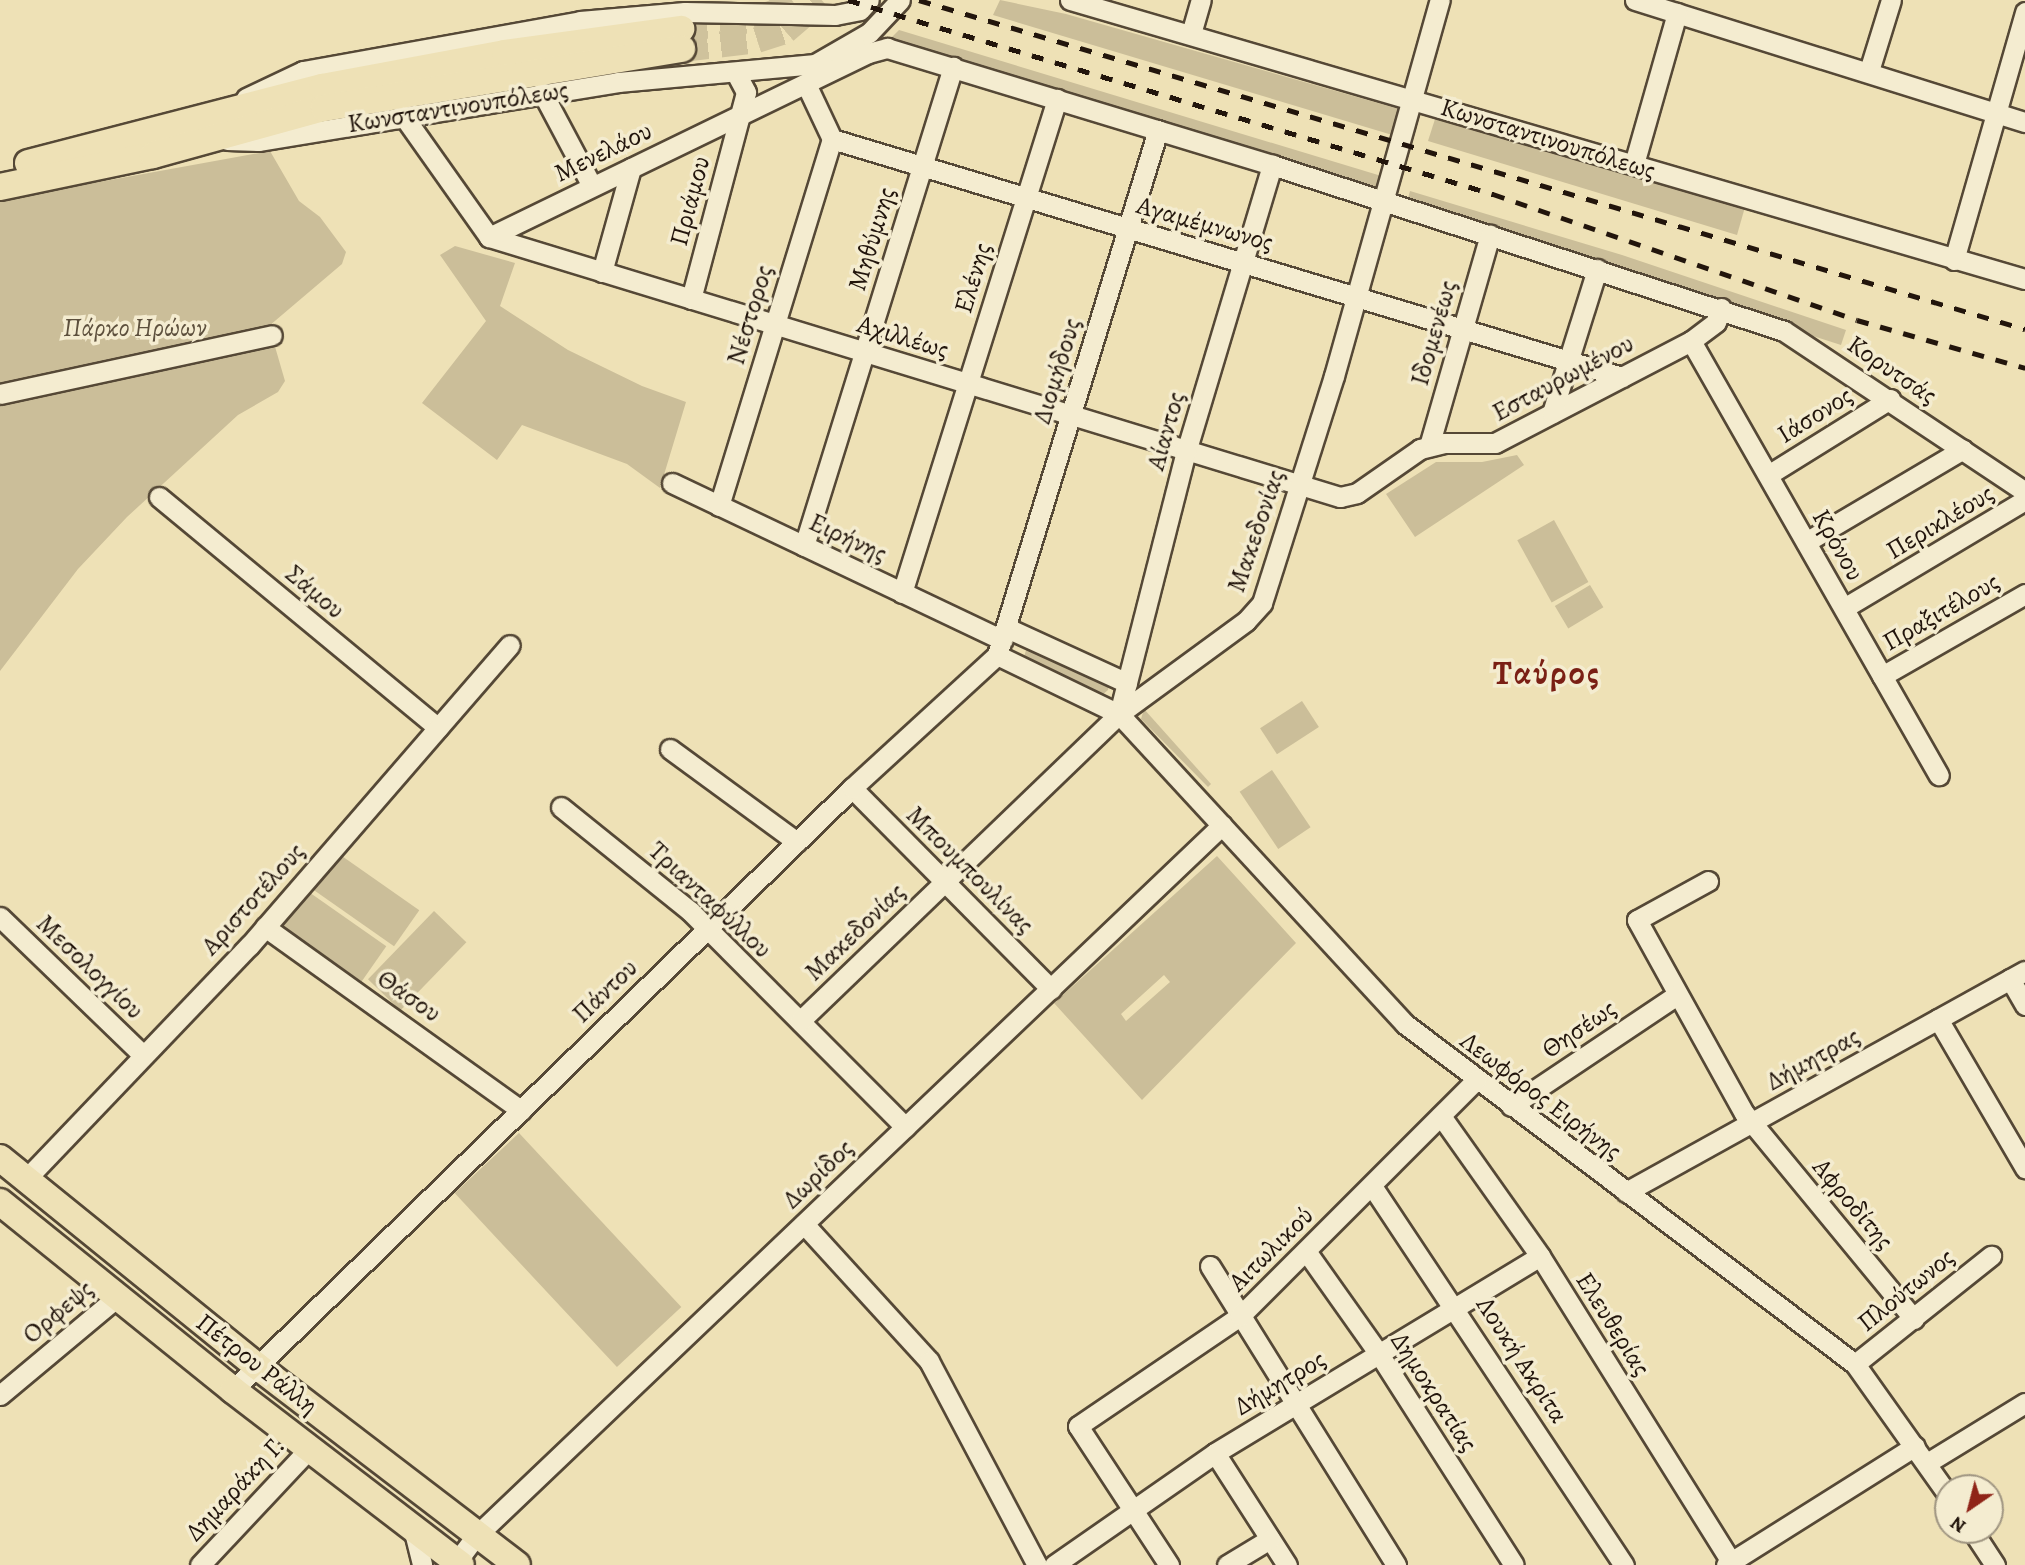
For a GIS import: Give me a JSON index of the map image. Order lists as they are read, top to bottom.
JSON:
{
  "streets": {
    "main road": ["Κωνσταντινουπόλεως", "Πέτρου Ράλλη"],
    "street": [
      "Μενελάου",
      "Πριάμου",
      "Αγαμέμνωνος",
      "Μηθύμνης",
      "Ελένης",
      "Νέστορος",
      "Ιδομενέως",
      "Αχιλλέως",
      "Κορυτσάς",
      "Διομήδους",
      "Εσταυρωμένου",
      "Ιάσονος",
      "Αίαντος",
      "Περικλέους",
      "Μακεδονίας",
      "Ειρήνης",
      "Κρόνου",
      "Σάμου",
      "Πραξιτέλους",
      "Μπουμπουλίνας",
      "Αριστοτέλους",
      "Τριανταφύλλου",
      "Μεσολογγίου",
      "Πάντου",
      "Θάσου",
      "Θησέως",
      "Δήμητρας",
      "Λεωφόρος Ειρήνης",
      "Δωρίδος",
      "Αφροδίτης",
      "Αιτωλικού",
      "Πλούτωνος",
      "Ορφεψς",
      "Ελευθερίας",
      "Λουκή Ακρίτα",
      "Δήμητρος",
      "Δημοκρατίας",
      "Δημαράκη Γ."
    ]
  },
  "crossings": [
    ["Κωνσταντινουπόλεως", "Μακεδονίας"],
    ["Μενελάου", "Πριάμου"],
    ["Μενελάου", "Μηθύμνης"],
    ["Μενελάου", "Αχιλλέως"],
    ["Πριάμου", "Αχιλλέως"],
    ["Αγαμέμνωνος", "Μηθύμνης"],
    ["Αγαμέμνωνος", "Ελένης"],
    ["Αγαμέμνωνος", "Νέστορος"],
    ["Αγαμέμνωνος", "Ιδομενέως"],
    ["Αγαμέμνωνος", "Διομήδους"],
    ["Αγαμέμνωνος", "Εσταυρωμένου"],
    ["Αγαμέμνωνος", "Αίαντος"],
    ["Αγαμέμνωνος", "Μακεδονίας"],
    ["Μηθύμνης", "Αχιλλέως"],
    ["Μηθύμνης", "Ειρήνης"],
    ["Ελένης", "Αχιλλέως"],
    ["Ελένης", "Ειρήνης"],
    ["Νέστορος", "Αχιλλέως"],
    ["Νέστορος", "Ειρήνης"],
    ["Ιδομενέως", "Εσταυρωμένου"],
    ["Αχιλλέως", "Διομήδους"],
    ["Αχιλλέως", "Εσταυρωμένου"],
    ["Αχιλλέως", "Αίαντος"],
    ["Αχιλλέως", "Μακεδονίας"],
    ["Κορυτσάς", "Εσταυρωμένου"],
    ["Κορυτσάς", "Ιάσονος"],
    ["Διομήδους", "Ειρήνης"],
    ["Διομήδους", "Πάντου"],
    ["Εσταυρωμένου", "Μακεδονίας"],
    ["Εσταυρωμένου", "Κρόνου"],
    ["Ιάσονος", "Κρόνου"],
    ["Αίαντος", "Μακεδονίας"],
    ["Αίαντος", "Ειρήνης"],
    ["Αίαντος", "Λεωφόρος Ειρήνης"],
    ["Περικλέους", "Κρόνου"],
    ["Μακεδονίας", "Ειρήνης"],
    ["Μακεδονίας", "Μπουμπουλίνας"],
    ["Μακεδονίας", "Τριανταφύλλου"],
    ["Μακεδονίας", "Λεωφόρος Ειρήνης"],
    ["Ειρήνης", "Πάντου"],
    ["Ειρήνης", "Λεωφόρος Ειρήνης"],
    ["Κρόνου", "Πραξιτέλους"],
    ["Σάμου", "Αριστοτέλους"],
    ["Μπουμπουλίνας", "Πάντου"],
    ["Μπουμπουλίνας", "Δωρίδος"],
    ["Αριστοτέλους", "Μεσολογγίου"],
    ["Αριστοτέλους", "Θάσου"],
    ["Αριστοτέλους", "Πέτρου Ράλλη"],
    ["Τριανταφύλλου", "Πάντου"],
    ["Τριανταφύλλου", "Δωρίδος"],
    ["Πάντου", "Θάσου"],
    ["Πάντου", "Πέτρου Ράλλη"],
    ["Θησέως", "Λεωφόρος Ειρήνης"],
    ["Θησέως", "Αφροδίτης"],
    ["Δήμητρας", "Λεωφόρος Ειρήνης"],
    ["Δήμητρας", "Αφροδίτης"],
    ["Λεωφόρος Ειρήνης", "Δωρίδος"],
    ["Λεωφόρος Ειρήνης", "Αιτωλικού"],
    ["Λεωφόρος Ειρήνης", "Πλούτωνος"],
    ["Δωρίδος", "Πέτρου Ράλλη"],
    ["Αφροδίτης", "Πλούτωνος"],
    ["Αιτωλικού", "Ελευθερίας"],
    ["Αιτωλικού", "Λουκή Ακρίτα"],
    ["Αιτωλικού", "Δήμητρος"],
    ["Αιτωλικού", "Δημοκρατίας"],
    ["Ορφεψς", "Πέτρου Ράλλη"],
    ["Ελευθερίας", "Δήμητρος"],
    ["Λουκή Ακρίτα", "Δήμητρος"],
    ["Πέτρου Ράλλη", "Δημαράκη Γ."],
    ["Δήμητρος", "Δημοκρατίας"]
  ],
  "districts": ["Ταύρος"],
  "parks": ["Πάρκο Ηρώων"],
  "north": "bottom left"
}
